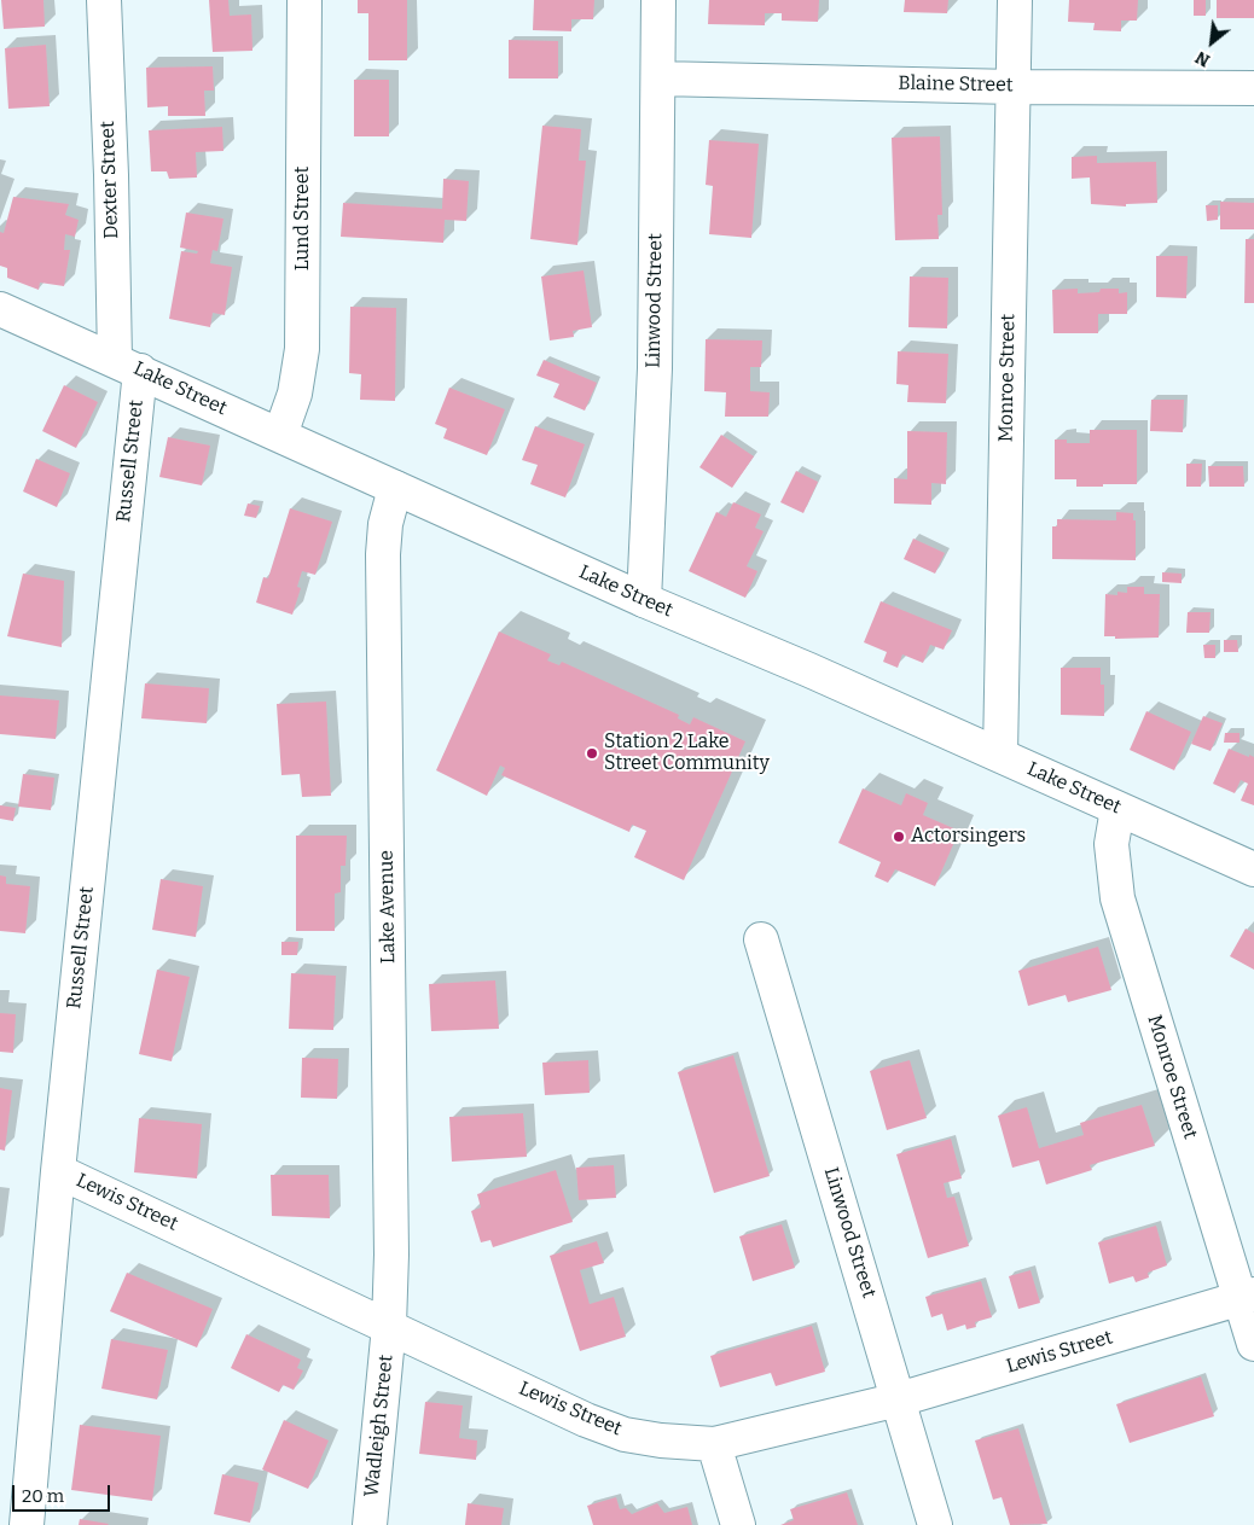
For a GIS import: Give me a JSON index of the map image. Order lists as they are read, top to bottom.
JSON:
{
  "streets": {
    "street": [
      "Blaine Street",
      "Dexter Street",
      "Lund Street",
      "Linwood Street",
      "Monroe Street",
      "Lake Street",
      "Russell Street",
      "Lake Avenue",
      "Lewis Street",
      "Wadleigh Street"
    ]
  },
  "crossings": [
    ["Blaine Street", "Linwood Street"],
    ["Blaine Street", "Monroe Street"],
    ["Dexter Street", "Lake Street"],
    ["Dexter Street", "Russell Street"],
    ["Lund Street", "Lake Street"],
    ["Linwood Street", "Lake Street"],
    ["Linwood Street", "Lewis Street"],
    ["Monroe Street", "Lake Street"],
    ["Monroe Street", "Lewis Street"],
    ["Lake Street", "Russell Street"],
    ["Lake Street", "Lake Avenue"],
    ["Russell Street", "Lewis Street"],
    ["Lake Avenue", "Lewis Street"],
    ["Lake Avenue", "Wadleigh Street"],
    ["Lewis Street", "Wadleigh Street"]
  ],
  "places": ["Station 2 Lake Street Community", "Actorsingers"],
  "scale_bar": "20 m",
  "north": "bottom left"
}
